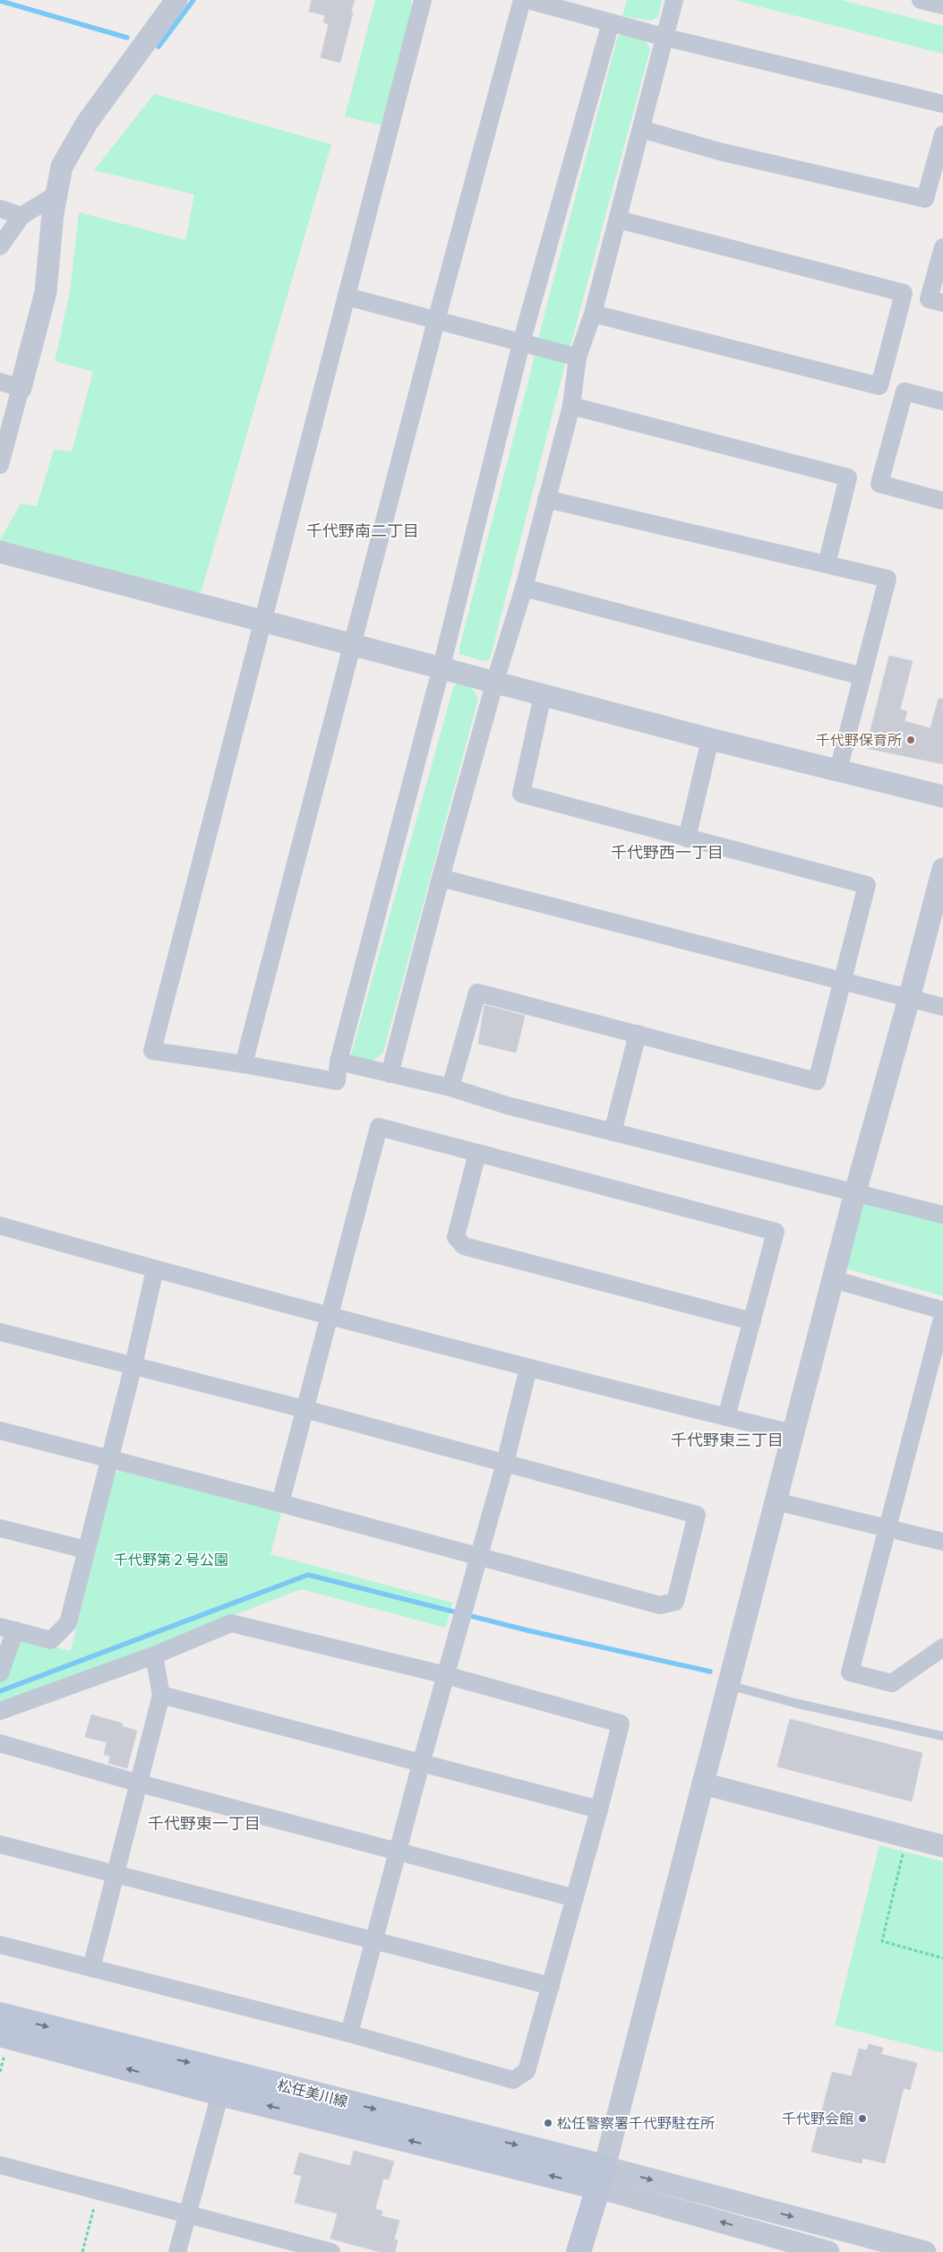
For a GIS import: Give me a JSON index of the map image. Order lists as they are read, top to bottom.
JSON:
{
  "streets": {
    "main road": ["松任美川線"]
  },
  "districts": [
    "千代野南二丁目",
    "千代野西一丁目",
    "千代野東三丁目",
    "千代野東一丁目"
  ],
  "parks": ["千代野第２号公園"],
  "places": ["千代野保育所", "千代野会館", "松任警察署千代野駐在所"]
}
